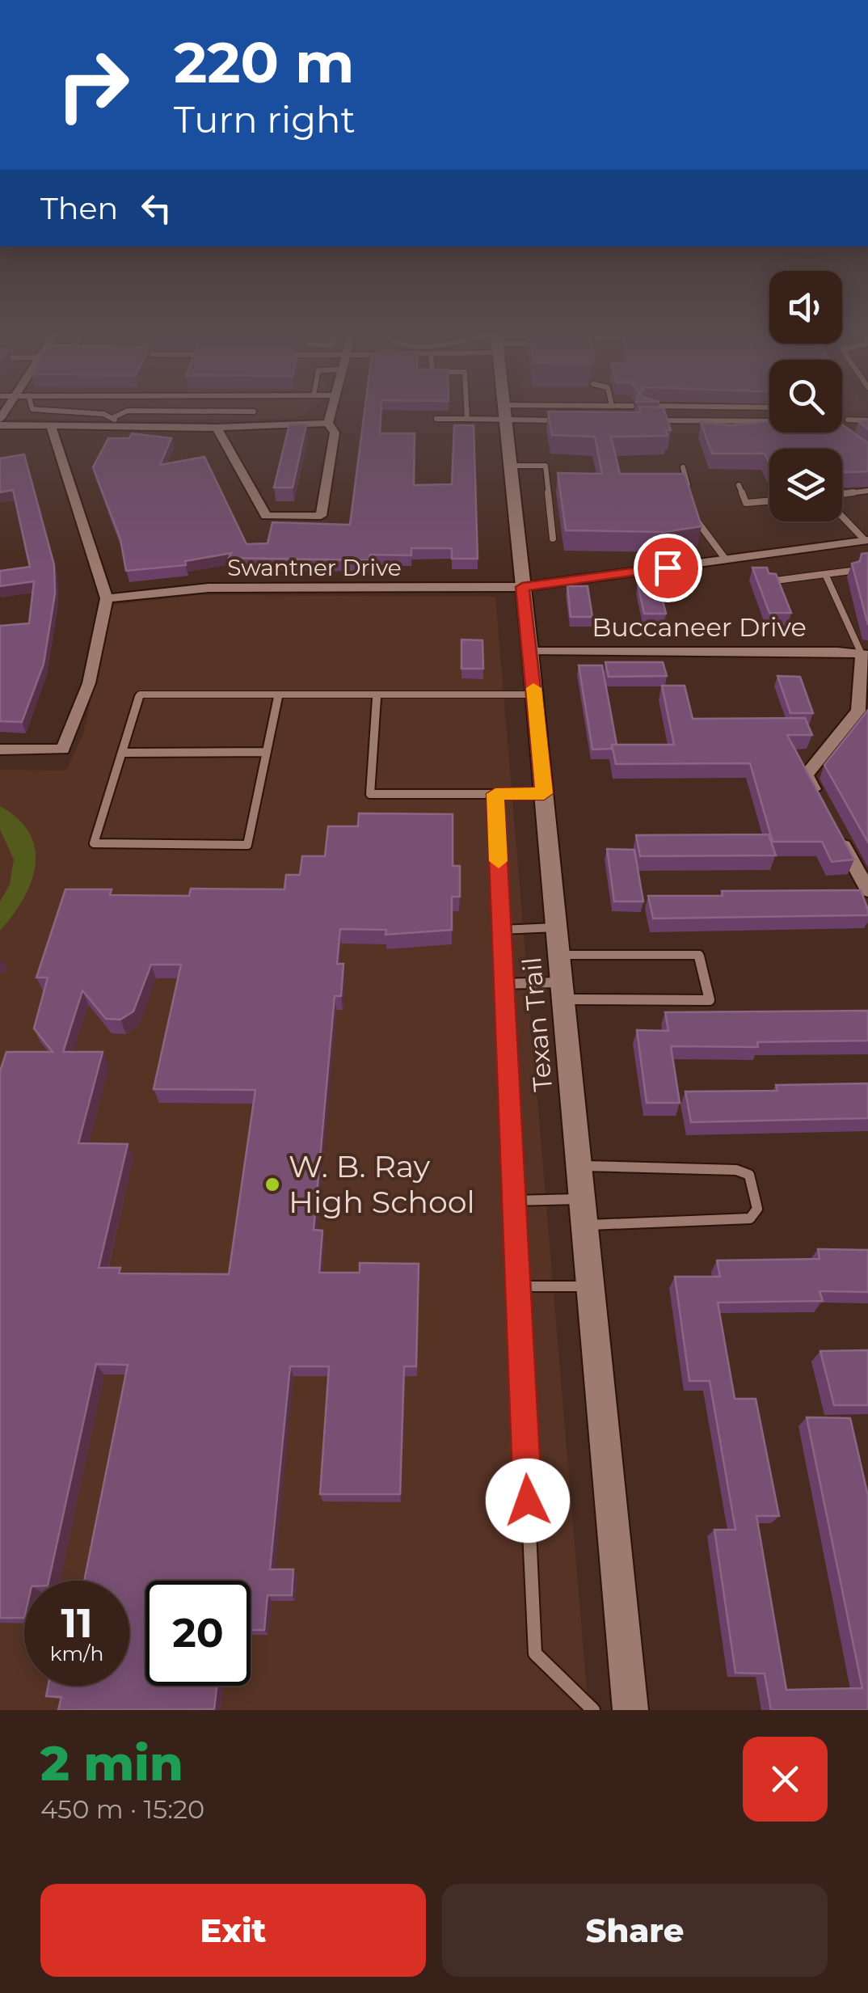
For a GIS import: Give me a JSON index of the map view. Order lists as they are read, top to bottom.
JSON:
{
  "streets": {
    "street": ["Swantner Drive", "Buccaneer Drive", "Texan Trail"]
  },
  "crossings": [
    ["Swantner Drive", "Texan Trail"],
    ["Buccaneer Drive", "Texan Trail"]
  ],
  "places": ["W. B. Ray High School"],
  "page": {
    "turn": ["220 m", "Turn right"],
    "then": "Then",
    "speed": "11 km/h",
    "limit": "20",
    "heading": ["2 min", "450 m · 15:20"],
    "buttons": ["Exit", "Share"]
  }
}
